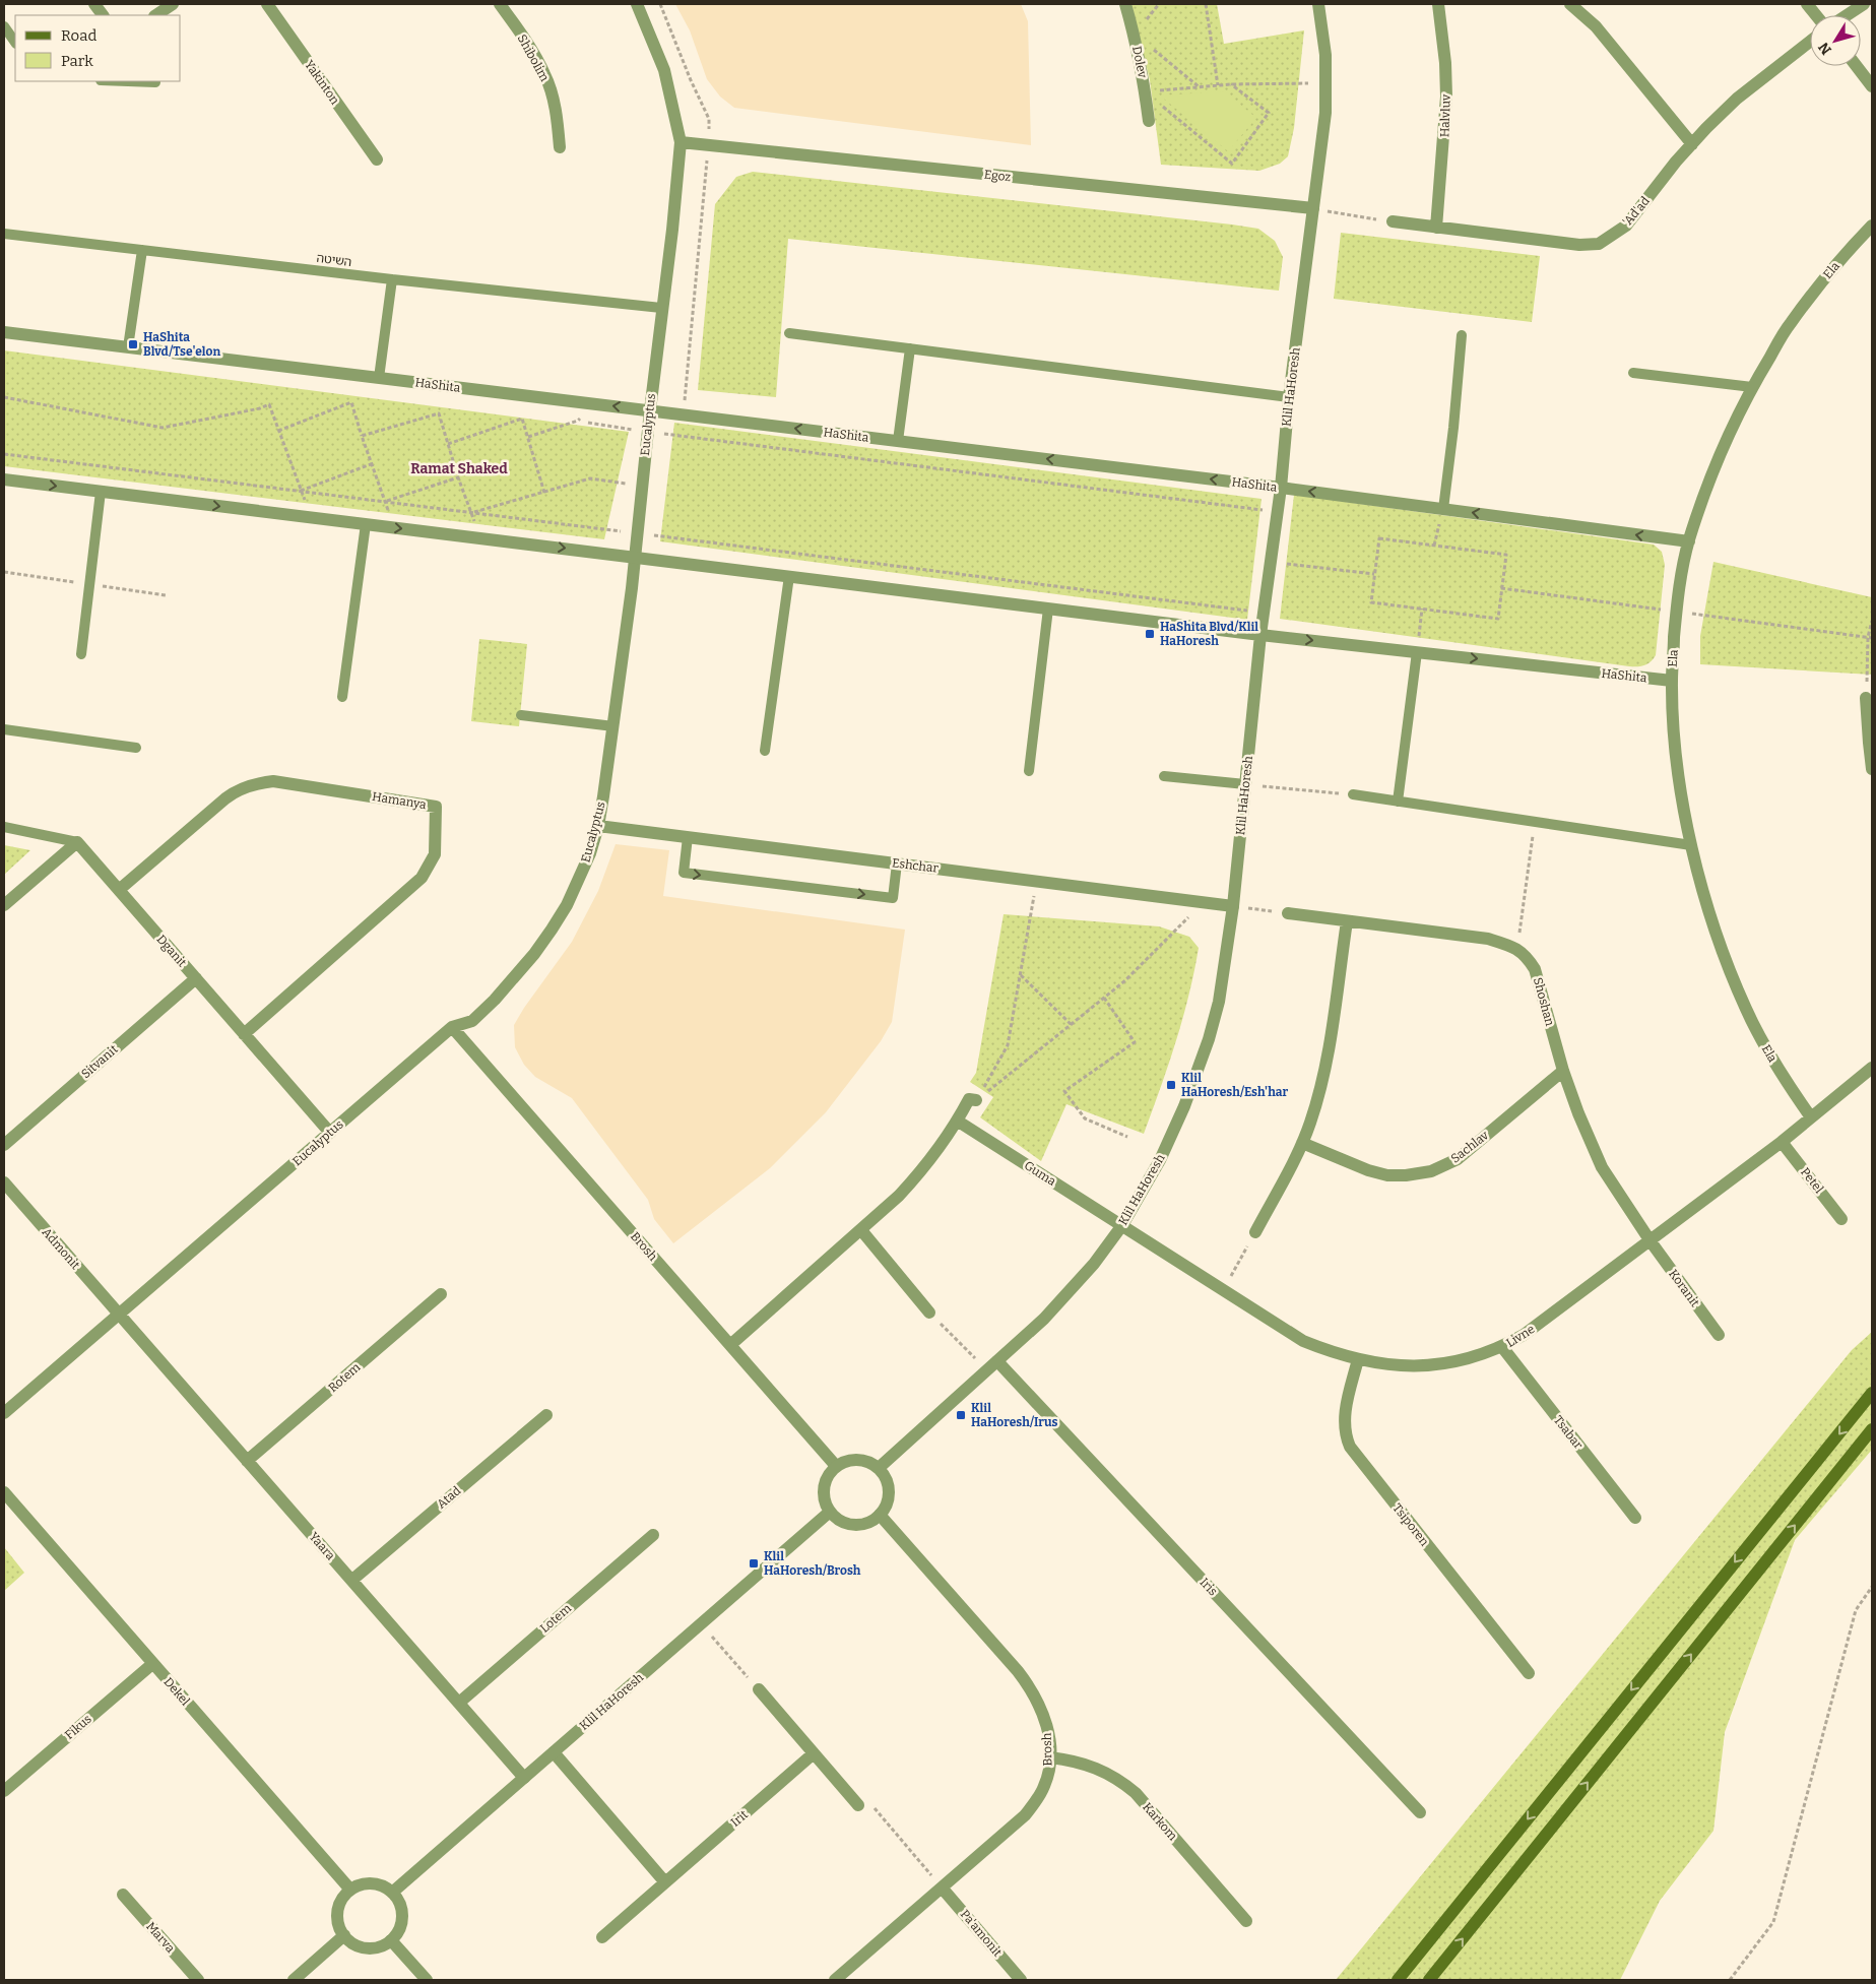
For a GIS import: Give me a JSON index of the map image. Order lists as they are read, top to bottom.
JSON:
{
  "streets": {
    "street": [
      "Shibolim",
      "Dolev",
      "Yakinton",
      "Halvluv",
      "Egoz",
      "'Ad'ad",
      "Ela",
      "HaShita",
      "Klil HaHoresh",
      "Eucalyptus",
      "Hamanya",
      "Eshchar",
      "Dganit",
      "Shoshan",
      "Sitvanit",
      "Sachlav",
      "Guma",
      "Petel",
      "Brosh",
      "Admonit",
      "Koranit",
      "Livne",
      "Rotem",
      "Tsabar",
      "Atad",
      "Tsiporen",
      "Yaara",
      "Iris",
      "Lotem",
      "Dekel",
      "Fikus",
      "Irit",
      "Karkom",
      "Pa'amonit",
      "Marva"
    ],
    "lane": ["השיטה"]
  },
  "crossings": [
    ["Halvluv", "'Ad'ad"],
    ["Egoz", "Klil HaHoresh"],
    ["Egoz", "Eucalyptus"],
    ["השיטה", "Eucalyptus"],
    ["Ela", "HaShita"],
    ["Ela", "Livne"],
    ["HaShita", "Klil HaHoresh"],
    ["HaShita", "Eucalyptus"],
    ["Klil HaHoresh", "Eshchar"],
    ["Klil HaHoresh", "Guma"],
    ["Klil HaHoresh", "Brosh"],
    ["Klil HaHoresh", "Livne"],
    ["Klil HaHoresh", "Yaara"],
    ["Klil HaHoresh", "Iris"],
    ["Klil HaHoresh", "Dekel"],
    ["Eucalyptus", "Eshchar"],
    ["Eucalyptus", "Dganit"],
    ["Eucalyptus", "Brosh"],
    ["Eucalyptus", "Admonit"],
    ["Eucalyptus", "Yaara"],
    ["Hamanya", "Dganit"],
    ["Dganit", "Sitvanit"],
    ["Shoshan", "Sachlav"],
    ["Shoshan", "Koranit"],
    ["Shoshan", "Livne"],
    ["Guma", "Livne"],
    ["Petel", "Livne"],
    ["Brosh", "Karkom"],
    ["Brosh", "Pa'amonit"],
    ["Admonit", "Yaara"],
    ["Koranit", "Livne"],
    ["Livne", "Tsabar"],
    ["Livne", "Tsiporen"],
    ["Rotem", "Yaara"],
    ["Atad", "Yaara"],
    ["Yaara", "Lotem"],
    ["Dekel", "Fikus"]
  ],
  "districts": ["Ramat Shaked"],
  "places": {
    "transit": [
      "HaShita Blvd/Tse'elon",
      "HaShita Blvd/Klil HaHoresh",
      "Klil HaHoresh/Esh'har",
      "Klil HaHoresh/Irus",
      "Klil HaHoresh/Brosh"
    ]
  },
  "legend": ["Road", "Park"],
  "north": "bottom left"
}
